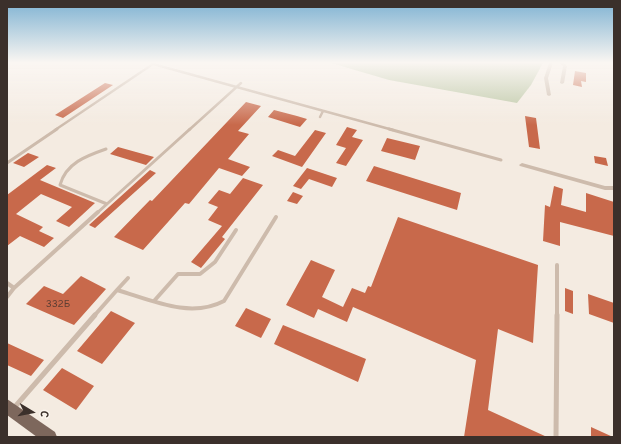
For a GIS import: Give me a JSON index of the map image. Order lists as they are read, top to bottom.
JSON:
{
  "house_numbers": ["332Б"],
  "north": "right"
}
